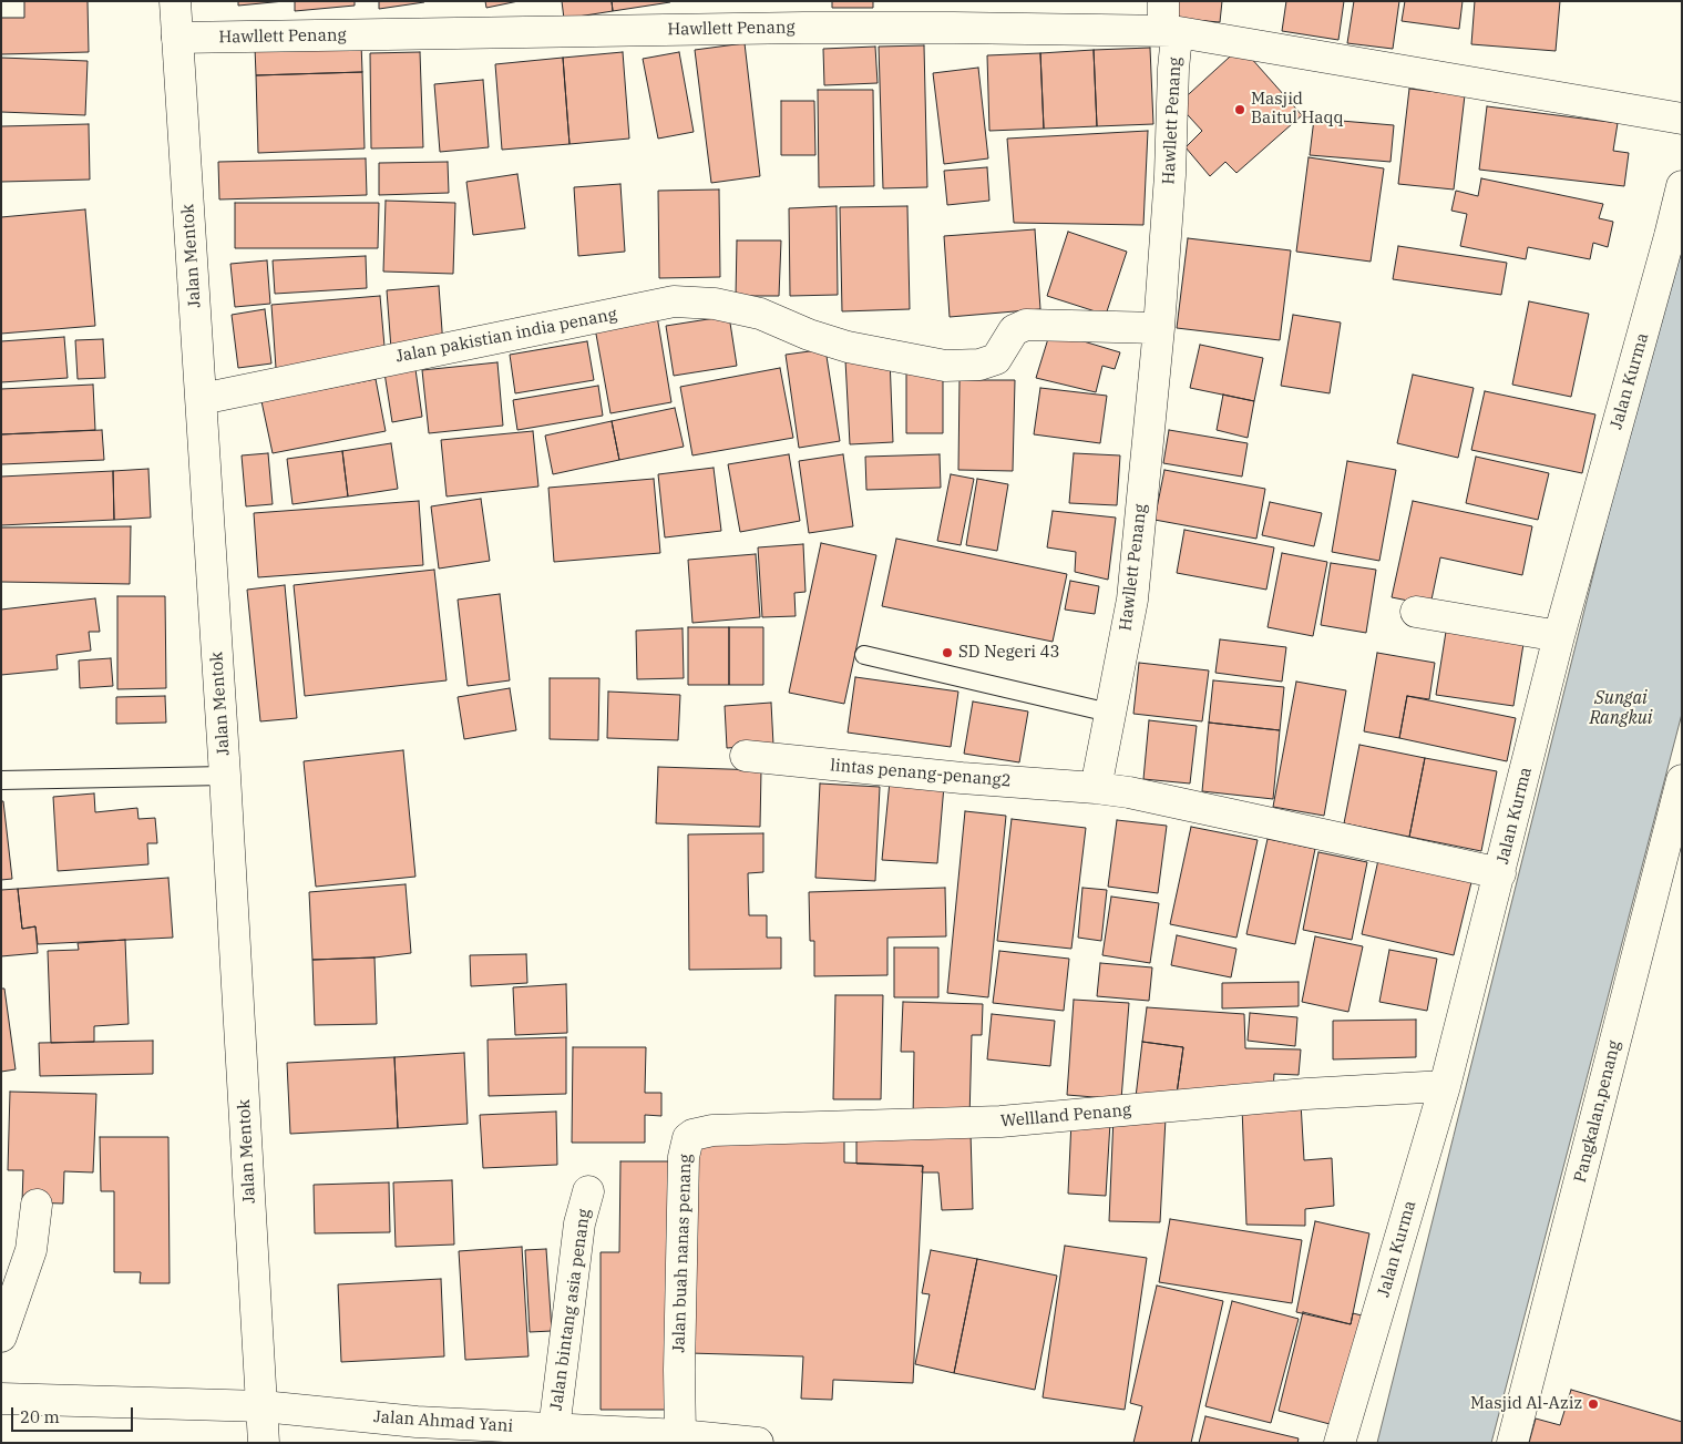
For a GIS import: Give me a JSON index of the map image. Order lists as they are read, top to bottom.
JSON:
{
  "streets": {
    "main road": [
      "Hawllett Penang",
      "Jalan Mentok",
      "Jalan pakistian india penang",
      "Jalan Kurma",
      "lintas penang-penang2",
      "Pangkalan,penang",
      "Wellland Penang",
      "Jalan buah nanas penang",
      "Jalan bintang asia penang",
      "Jalan Ahmad Yani"
    ]
  },
  "crossings": [
    ["Hawllett Penang", "Jalan Mentok"],
    ["Hawllett Penang", "Jalan pakistian india penang"],
    ["Hawllett Penang", "lintas penang-penang2"],
    ["Jalan Mentok", "Jalan pakistian india penang"],
    ["Jalan Mentok", "Jalan Ahmad Yani"],
    ["Jalan Kurma", "Wellland Penang"],
    ["Wellland Penang", "Jalan buah nanas penang"],
    ["Jalan buah nanas penang", "Jalan Ahmad Yani"],
    ["Jalan bintang asia penang", "Jalan Ahmad Yani"]
  ],
  "water": ["Sungai Rangkui"],
  "places": ["Masjid Baitul Haqq", "SD Negeri 43", "Masjid Al-Aziz"],
  "scale_bar": "20 m"
}
